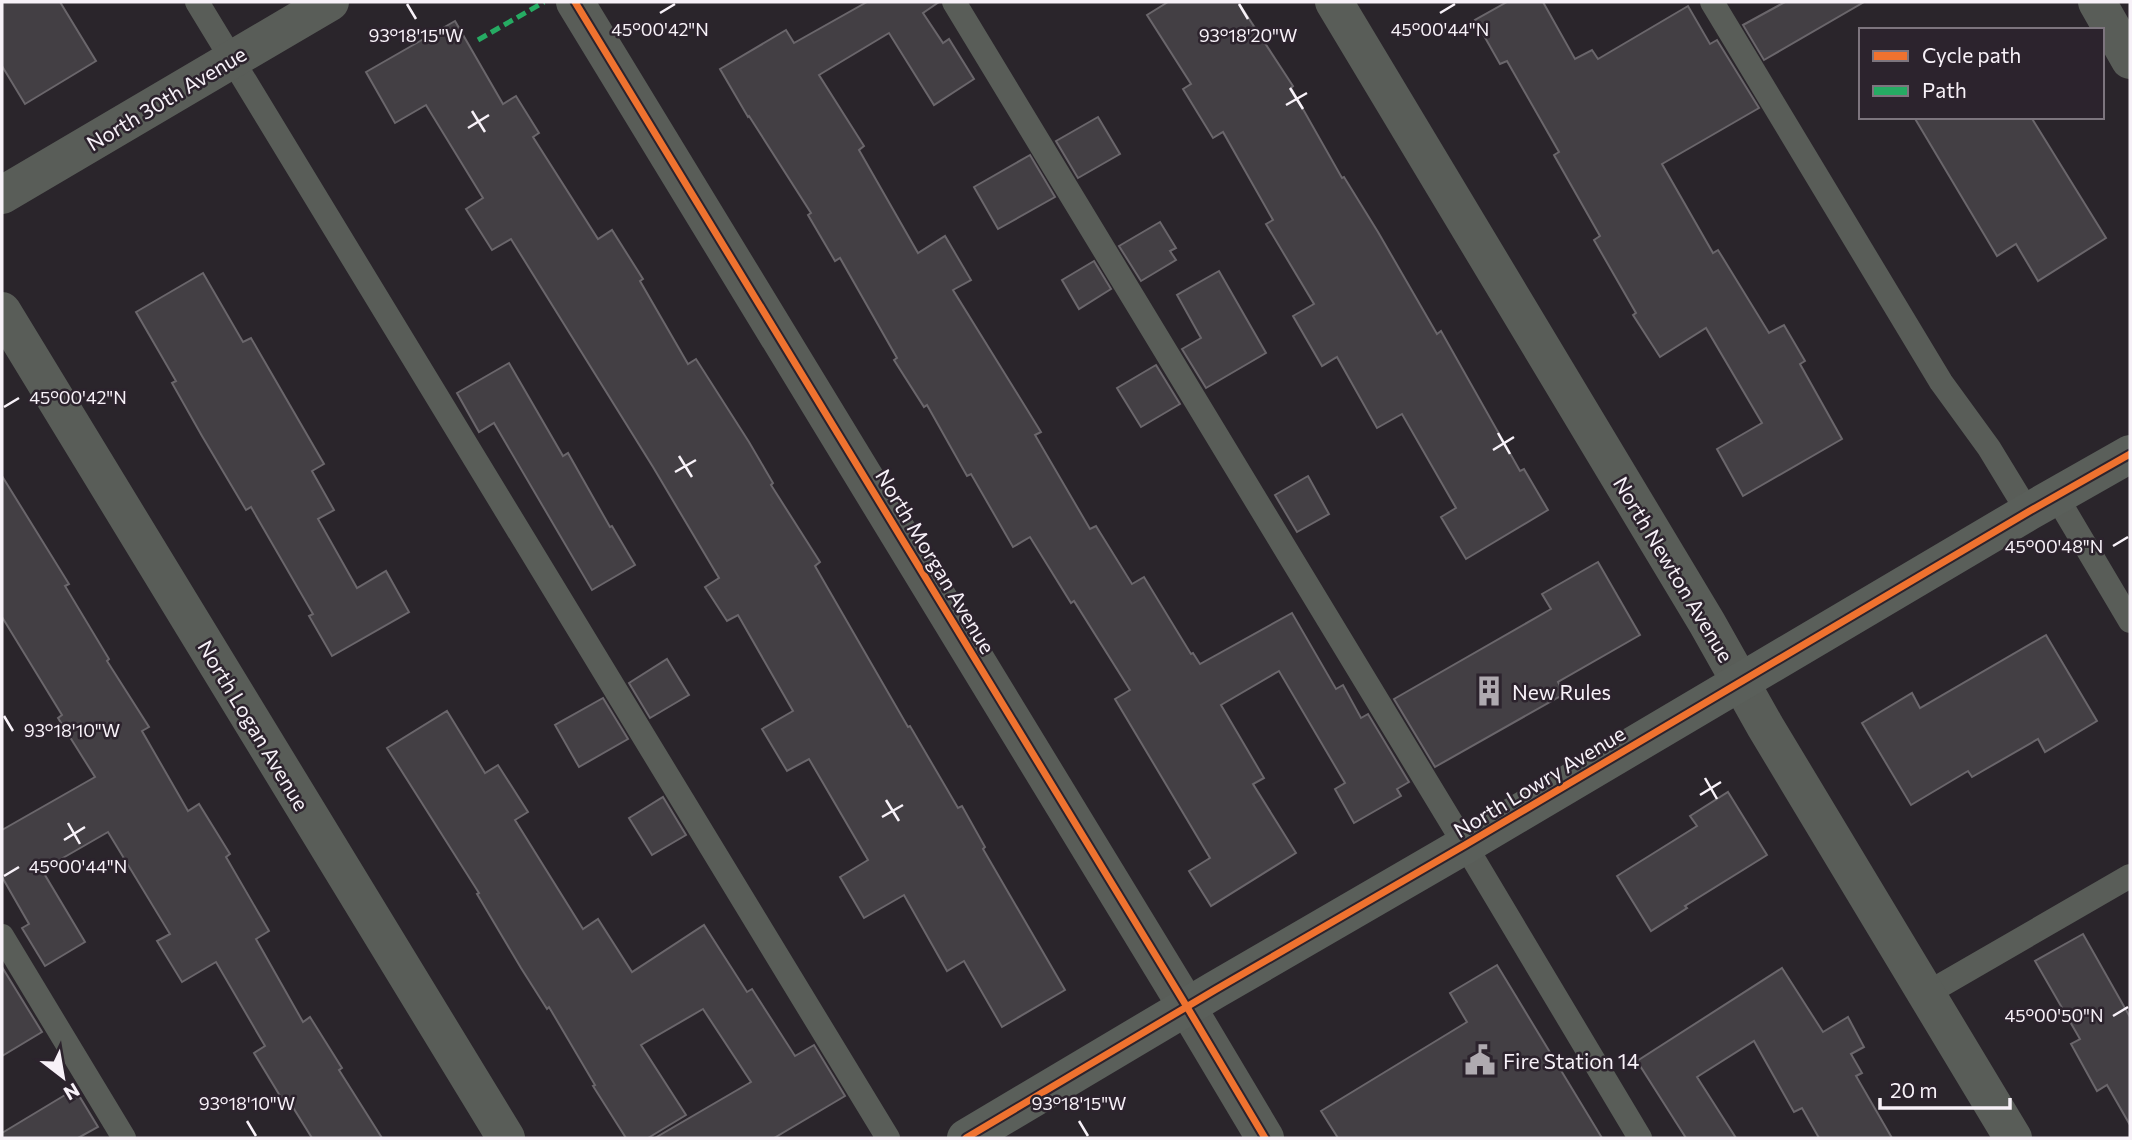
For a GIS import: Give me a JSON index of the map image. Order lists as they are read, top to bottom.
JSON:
{
  "streets": {
    "main road": ["North Lowry Avenue"],
    "street": [
      "North 30th Avenue",
      "North Morgan Avenue",
      "North Newton Avenue",
      "North Logan Avenue"
    ]
  },
  "crossings": [
    ["North Morgan Avenue", "North Lowry Avenue"],
    ["North Newton Avenue", "North Lowry Avenue"]
  ],
  "places": {
    "building": ["New Rules"],
    "public building": ["Fire Station 14"]
  },
  "legend": ["Cycle path", "Path"],
  "scale_bar": "20 m",
  "north": "bottom right",
  "coordinates": [
    "45°00'42\"N",
    "45°00'44\"N",
    "93°18'15\"W",
    "93°18'20\"W",
    "45°00'48\"N",
    "93°18'10\"W",
    "45°00'50\"N"
  ]
}
